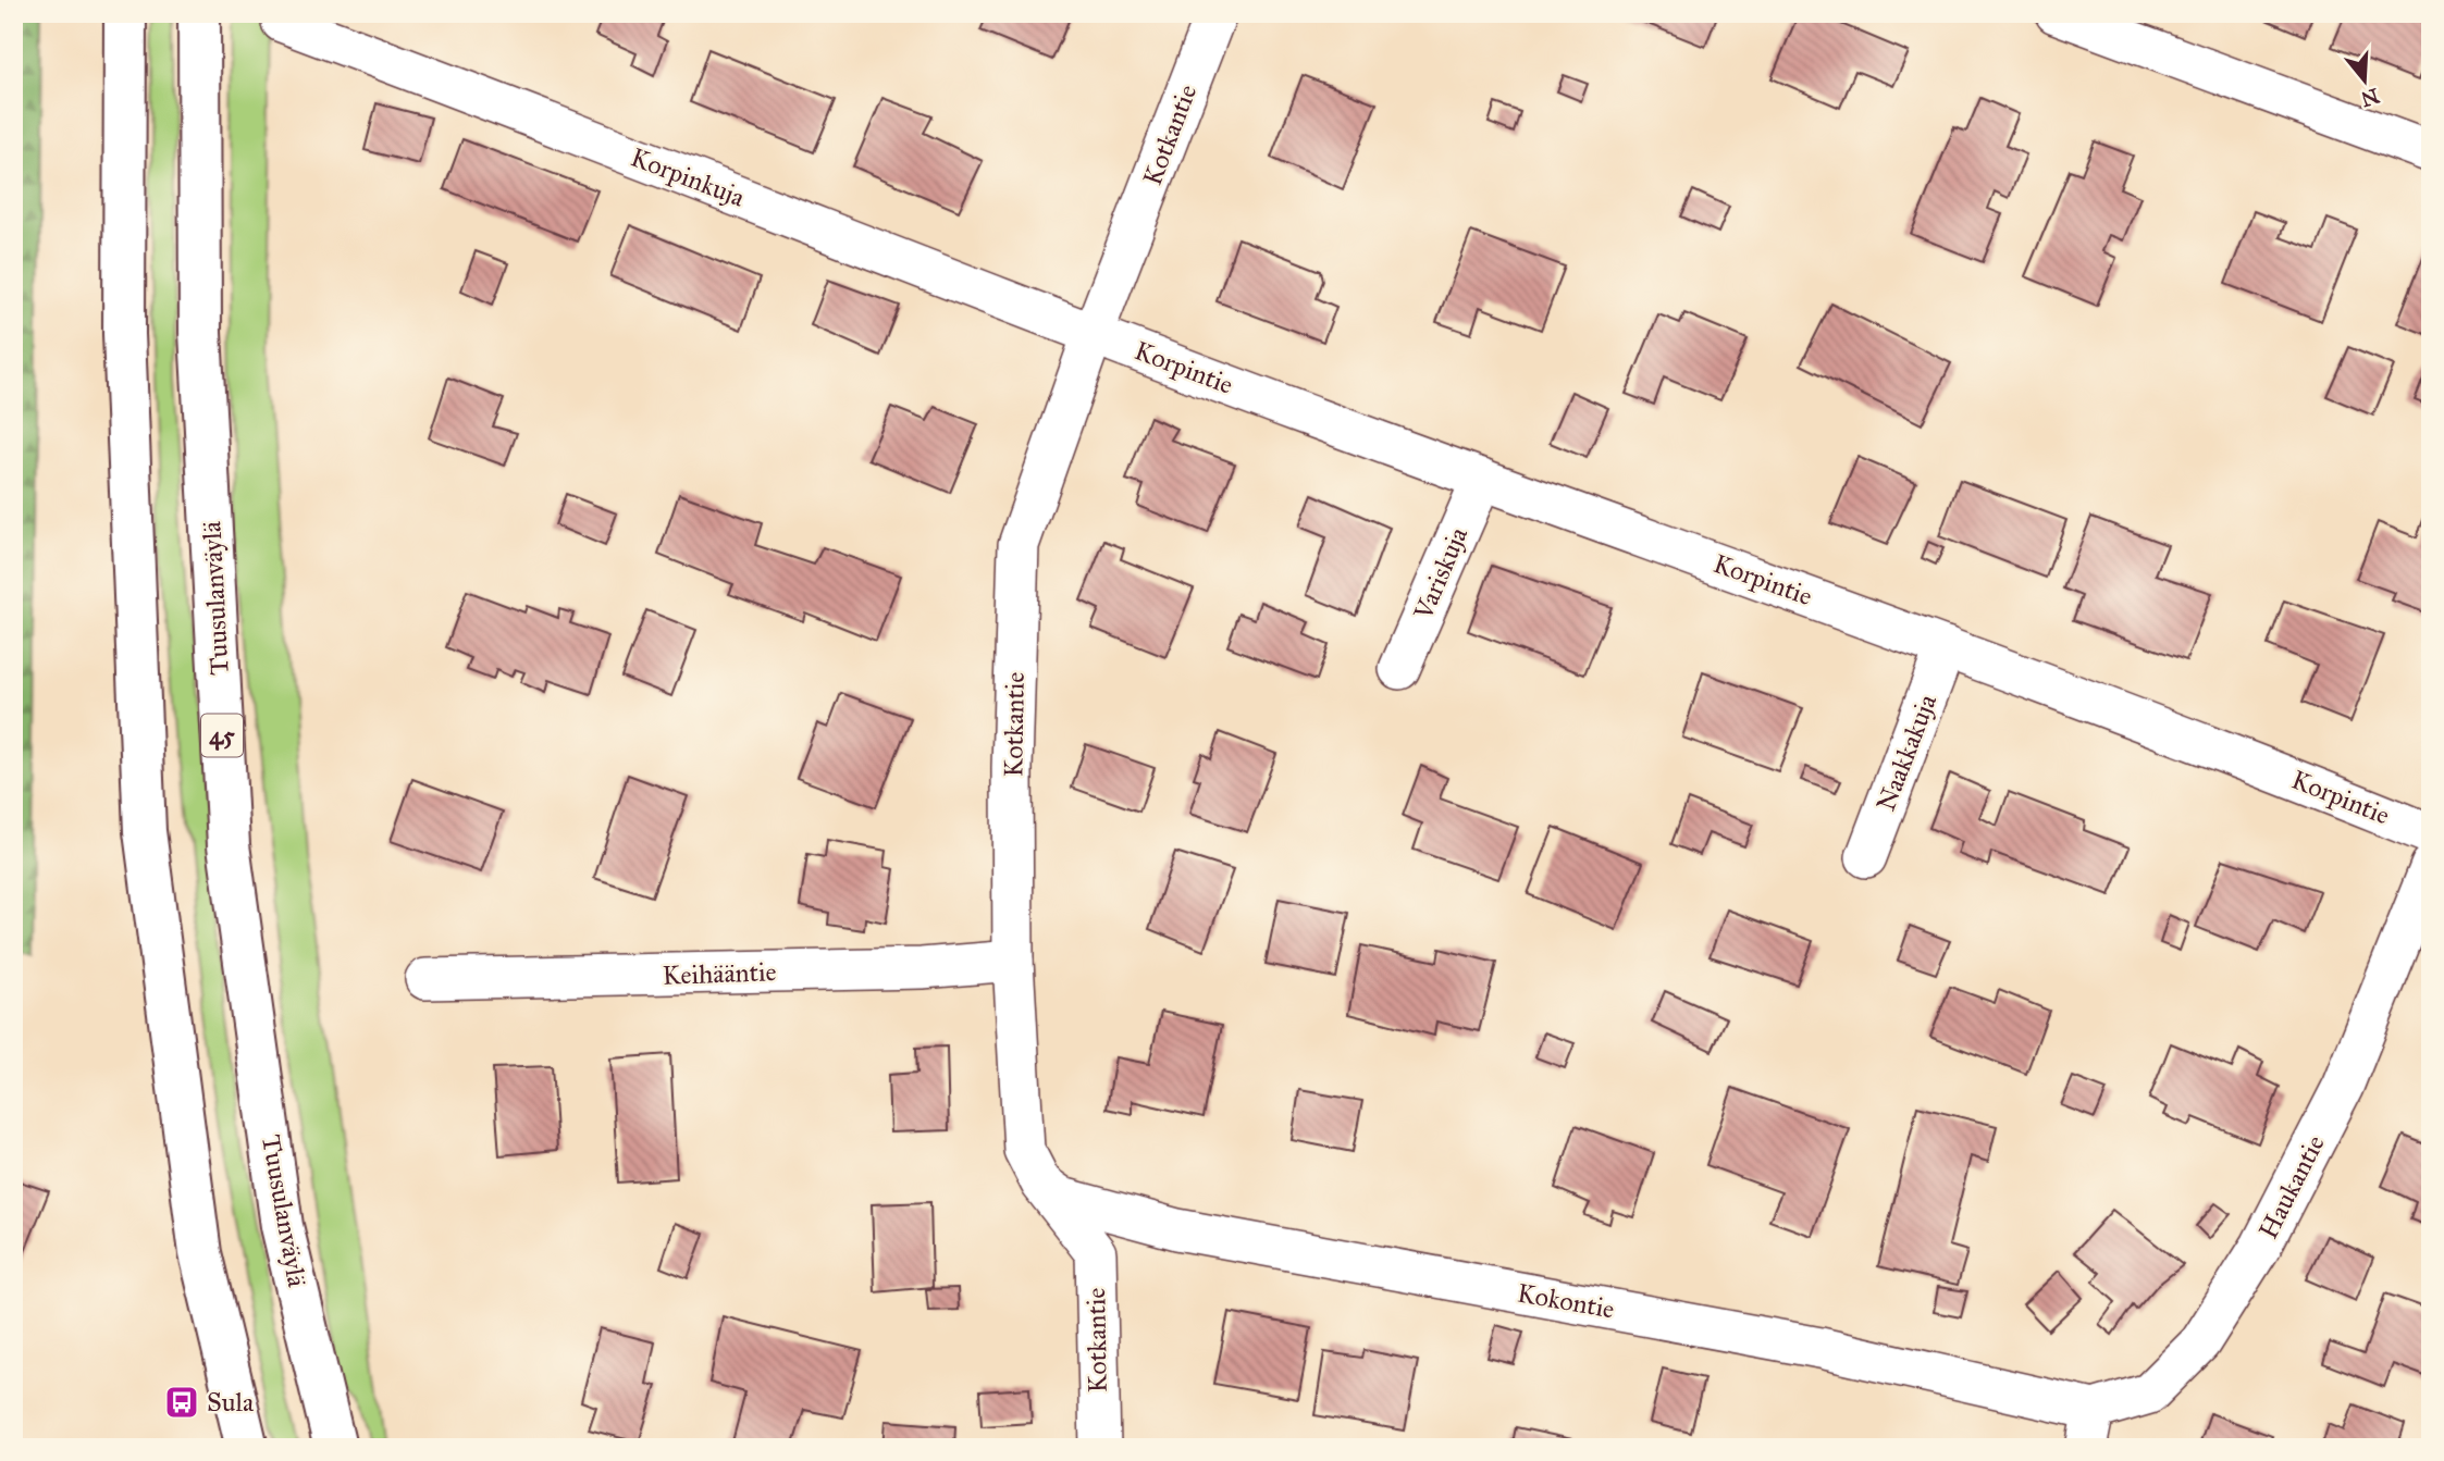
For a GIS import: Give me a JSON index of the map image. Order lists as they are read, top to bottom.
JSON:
{
  "streets": {
    "main road": ["Tuusulanväylä", "45"],
    "street": [
      "Kotkantie",
      "Korpinkuja",
      "Korpintie",
      "Variskuja",
      "Naakkakuja",
      "Keihääntie",
      "Haukantie",
      "Kokontie"
    ]
  },
  "crossings": [
    ["Kotkantie", "Korpinkuja"],
    ["Kotkantie", "Korpintie"],
    ["Kotkantie", "Keihääntie"],
    ["Kotkantie", "Kokontie"],
    ["Korpinkuja", "Korpintie"],
    ["Korpintie", "Variskuja"],
    ["Korpintie", "Naakkakuja"],
    ["Haukantie", "Kokontie"]
  ],
  "places": {
    "bus stop": ["Sula"]
  },
  "north": "bottom"
}
